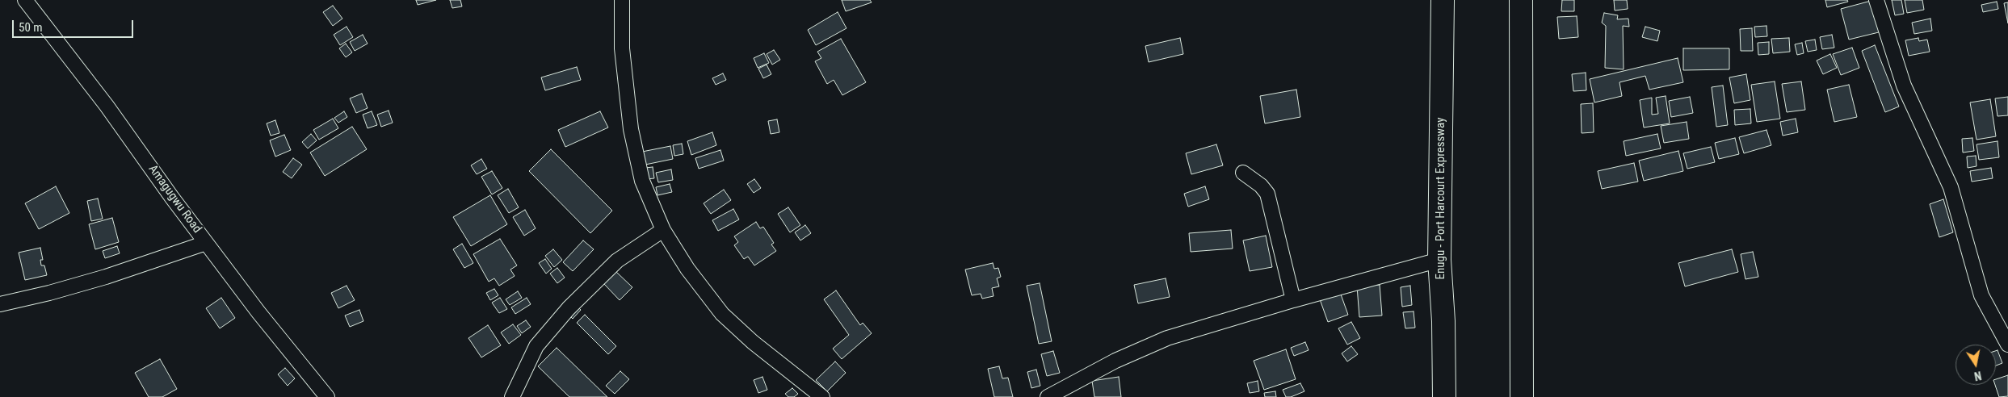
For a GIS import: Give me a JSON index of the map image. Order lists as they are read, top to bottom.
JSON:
{
  "streets": {
    "highway": ["Enugu - Port Harcourt Expressway"],
    "street": ["Amagugwu Road"]
  },
  "scale_bar": "50 m",
  "north": "bottom"
}
